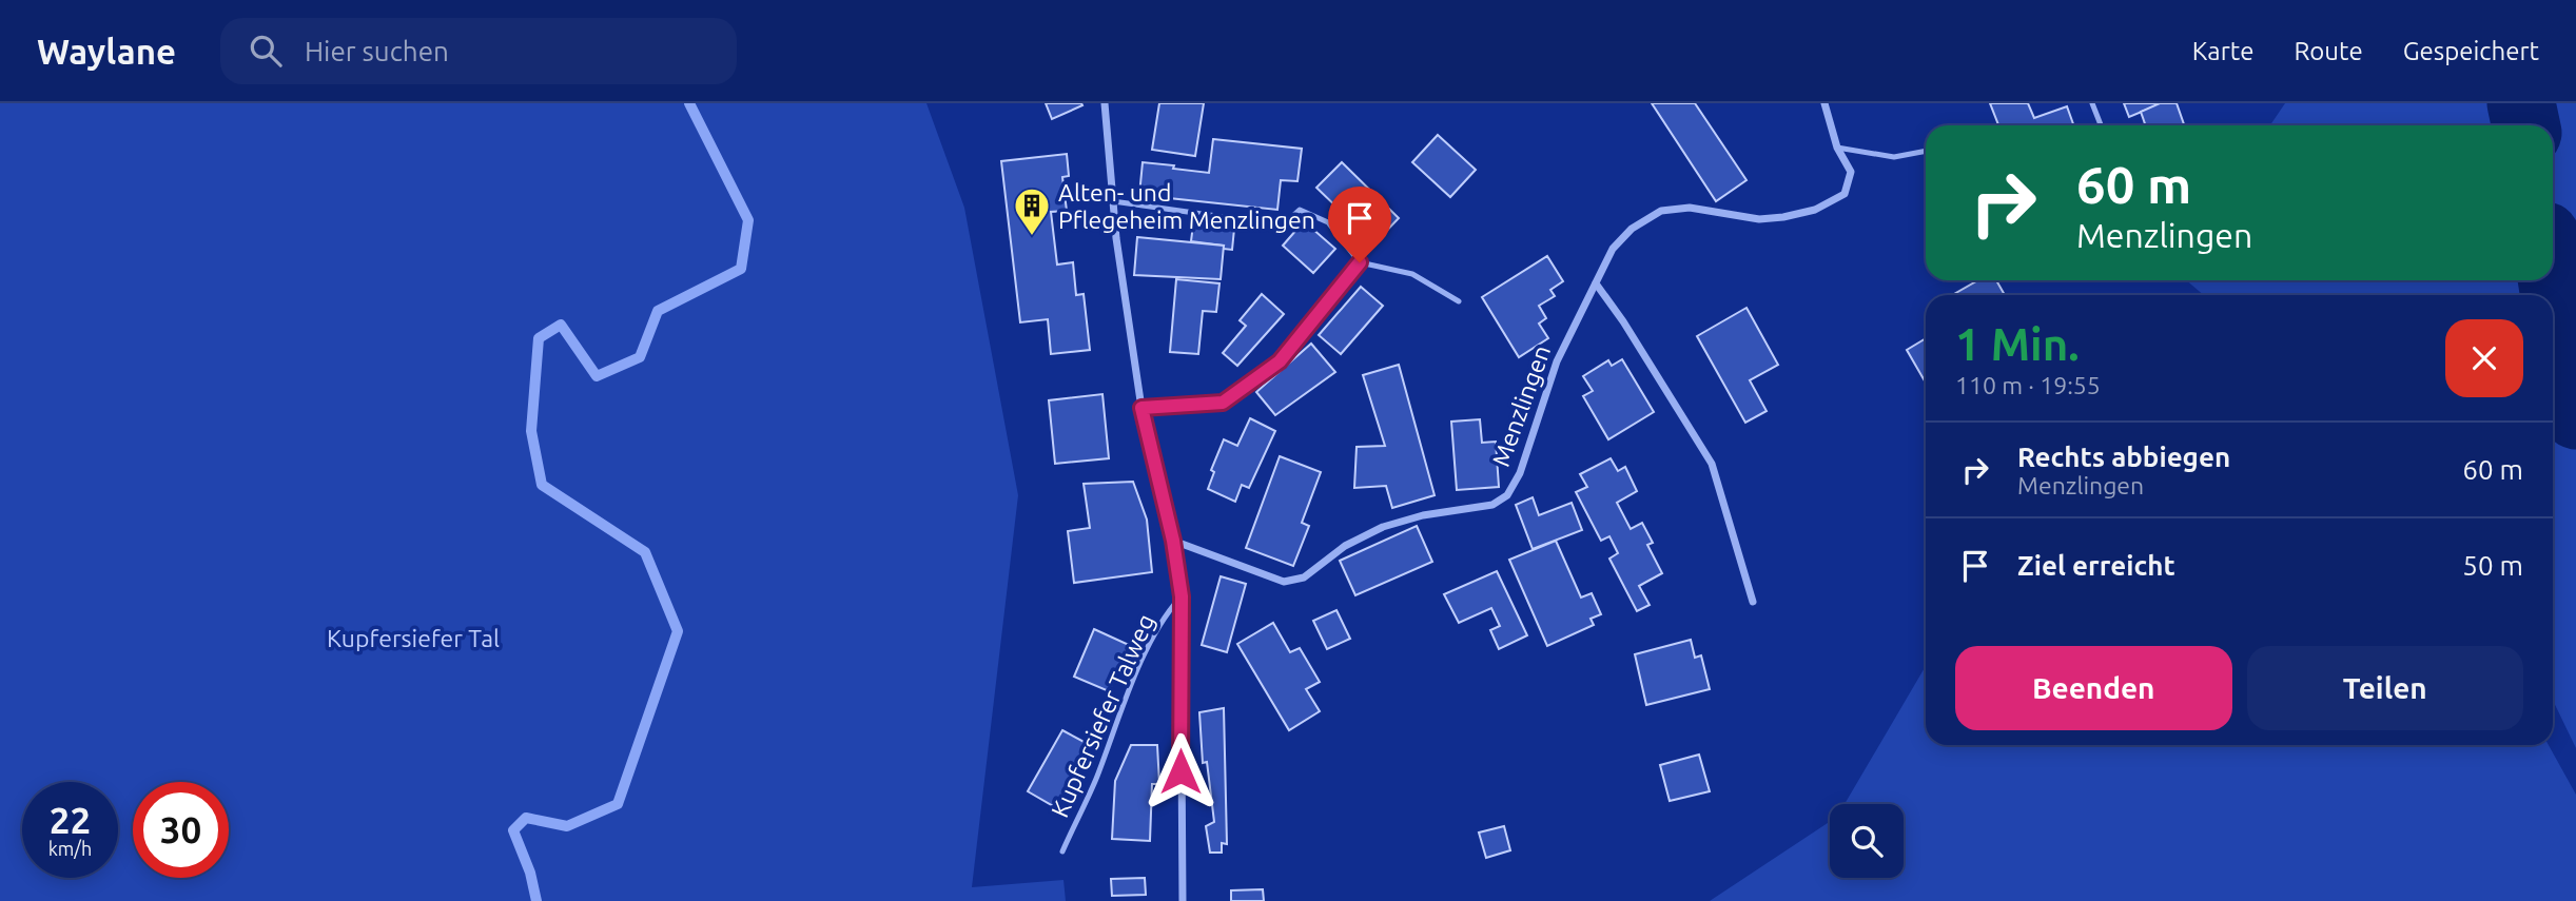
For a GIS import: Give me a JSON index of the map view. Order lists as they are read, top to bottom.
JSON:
{
  "streets": {
    "street": ["Menzlingen"],
    "lane": ["Kupfersiefer Talweg"]
  },
  "parks": ["Kupfersiefer Tal"],
  "places": {
    "building": ["Alten- und Pflegeheim Menzlingen"]
  },
  "page": {
    "header": "Waylane",
    "search": "Hier suchen",
    "nav": ["Karte", "Route", "Gespeichert"],
    "turn": ["60 m", "Menzlingen"],
    "heading": ["1 Min.", "110 m · 19:55"],
    "list": [
      {
        "name": "Rechts abbiegen",
        "note": "Menzlingen",
        "value": "60 m"
      },
      {
        "name": "Ziel erreicht",
        "value": "50 m"
      }
    ],
    "buttons": ["Beenden", "Teilen"],
    "speed": "22 km/h",
    "limit": "30"
  }
}
